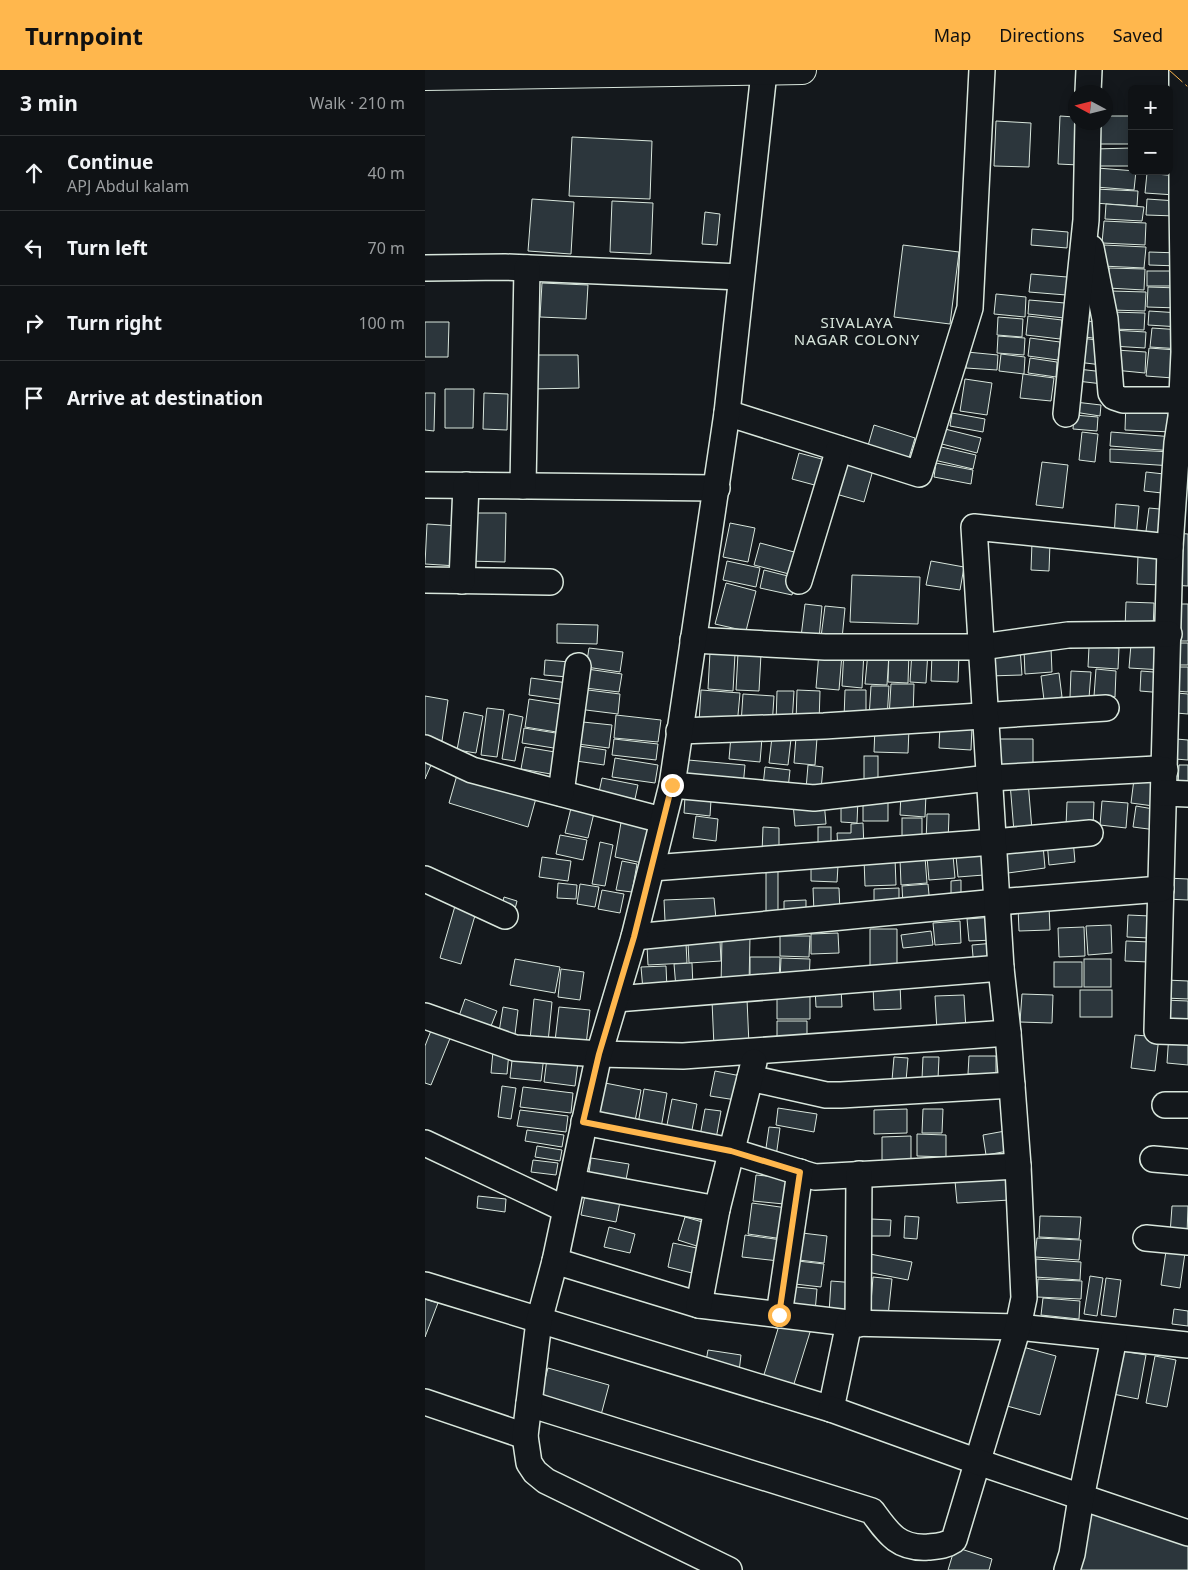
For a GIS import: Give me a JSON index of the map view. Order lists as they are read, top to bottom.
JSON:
{
  "districts": ["SIVALAYA NAGAR COLONY"],
  "north": "left",
  "page": {
    "header": "Turnpoint",
    "nav": ["Map", "Directions", "Saved"],
    "heading": ["3 min", "Walk · 210 m"],
    "map_buttons": ["+", "−"],
    "list": [
      ["Continue", "APJ Abdul kalam", "40 m"],
      ["Turn left", "70 m"],
      ["Turn right", "100 m"],
      "Arrive at destination"
    ]
  }
}
